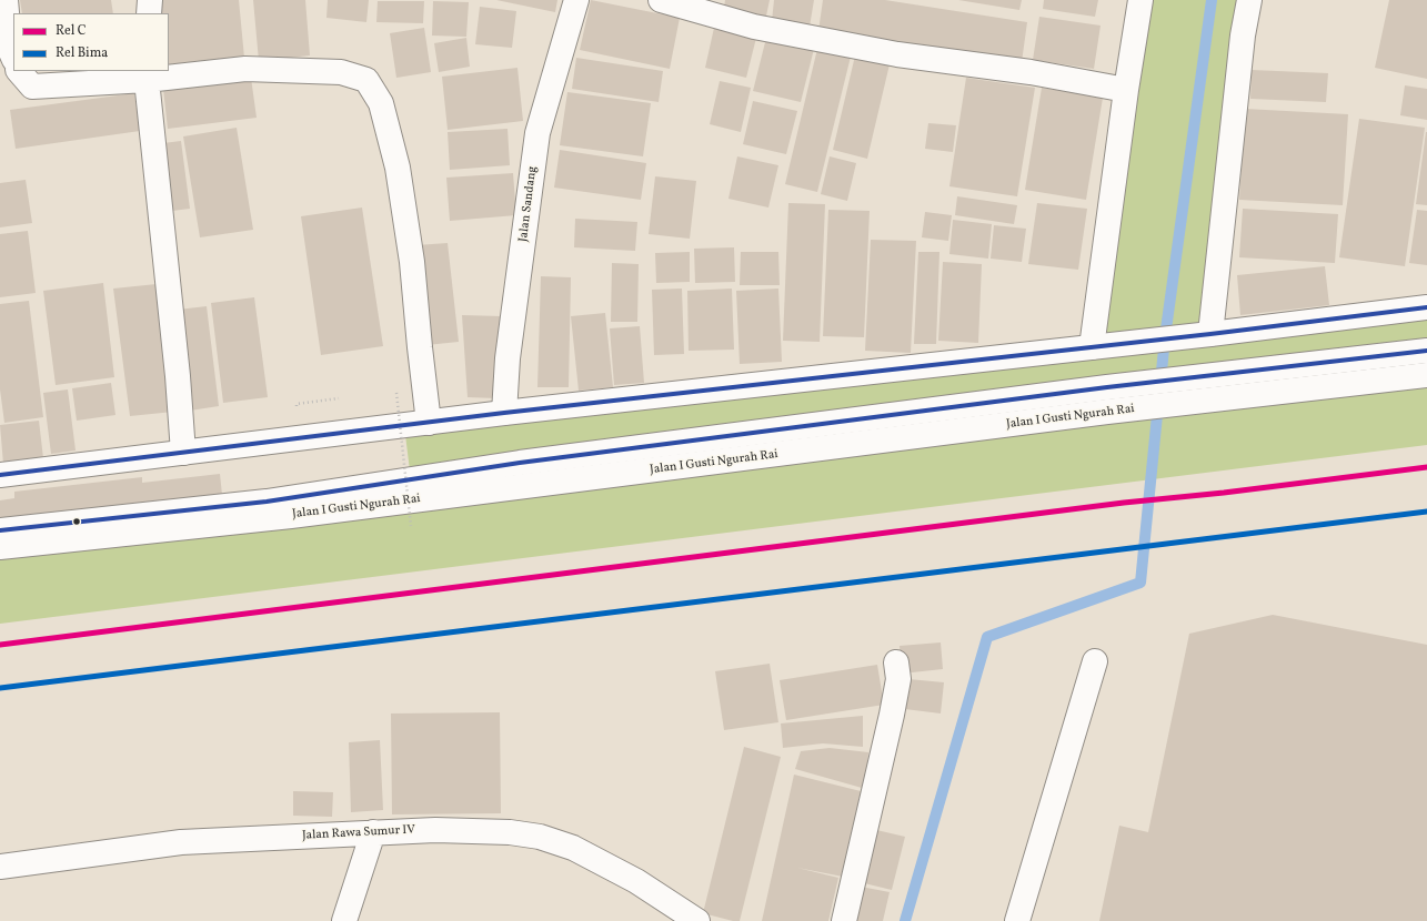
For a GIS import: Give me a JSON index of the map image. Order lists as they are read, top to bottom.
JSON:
{
  "streets": {
    "street": ["Jalan Sandang", "Jalan I Gusti Ngurah Rai", "Jalan Rawa Sumur IV"]
  },
  "lines": ["rail line C", "rail line Bima"],
  "legend": ["Rel C", "Rel Bima"]
}
